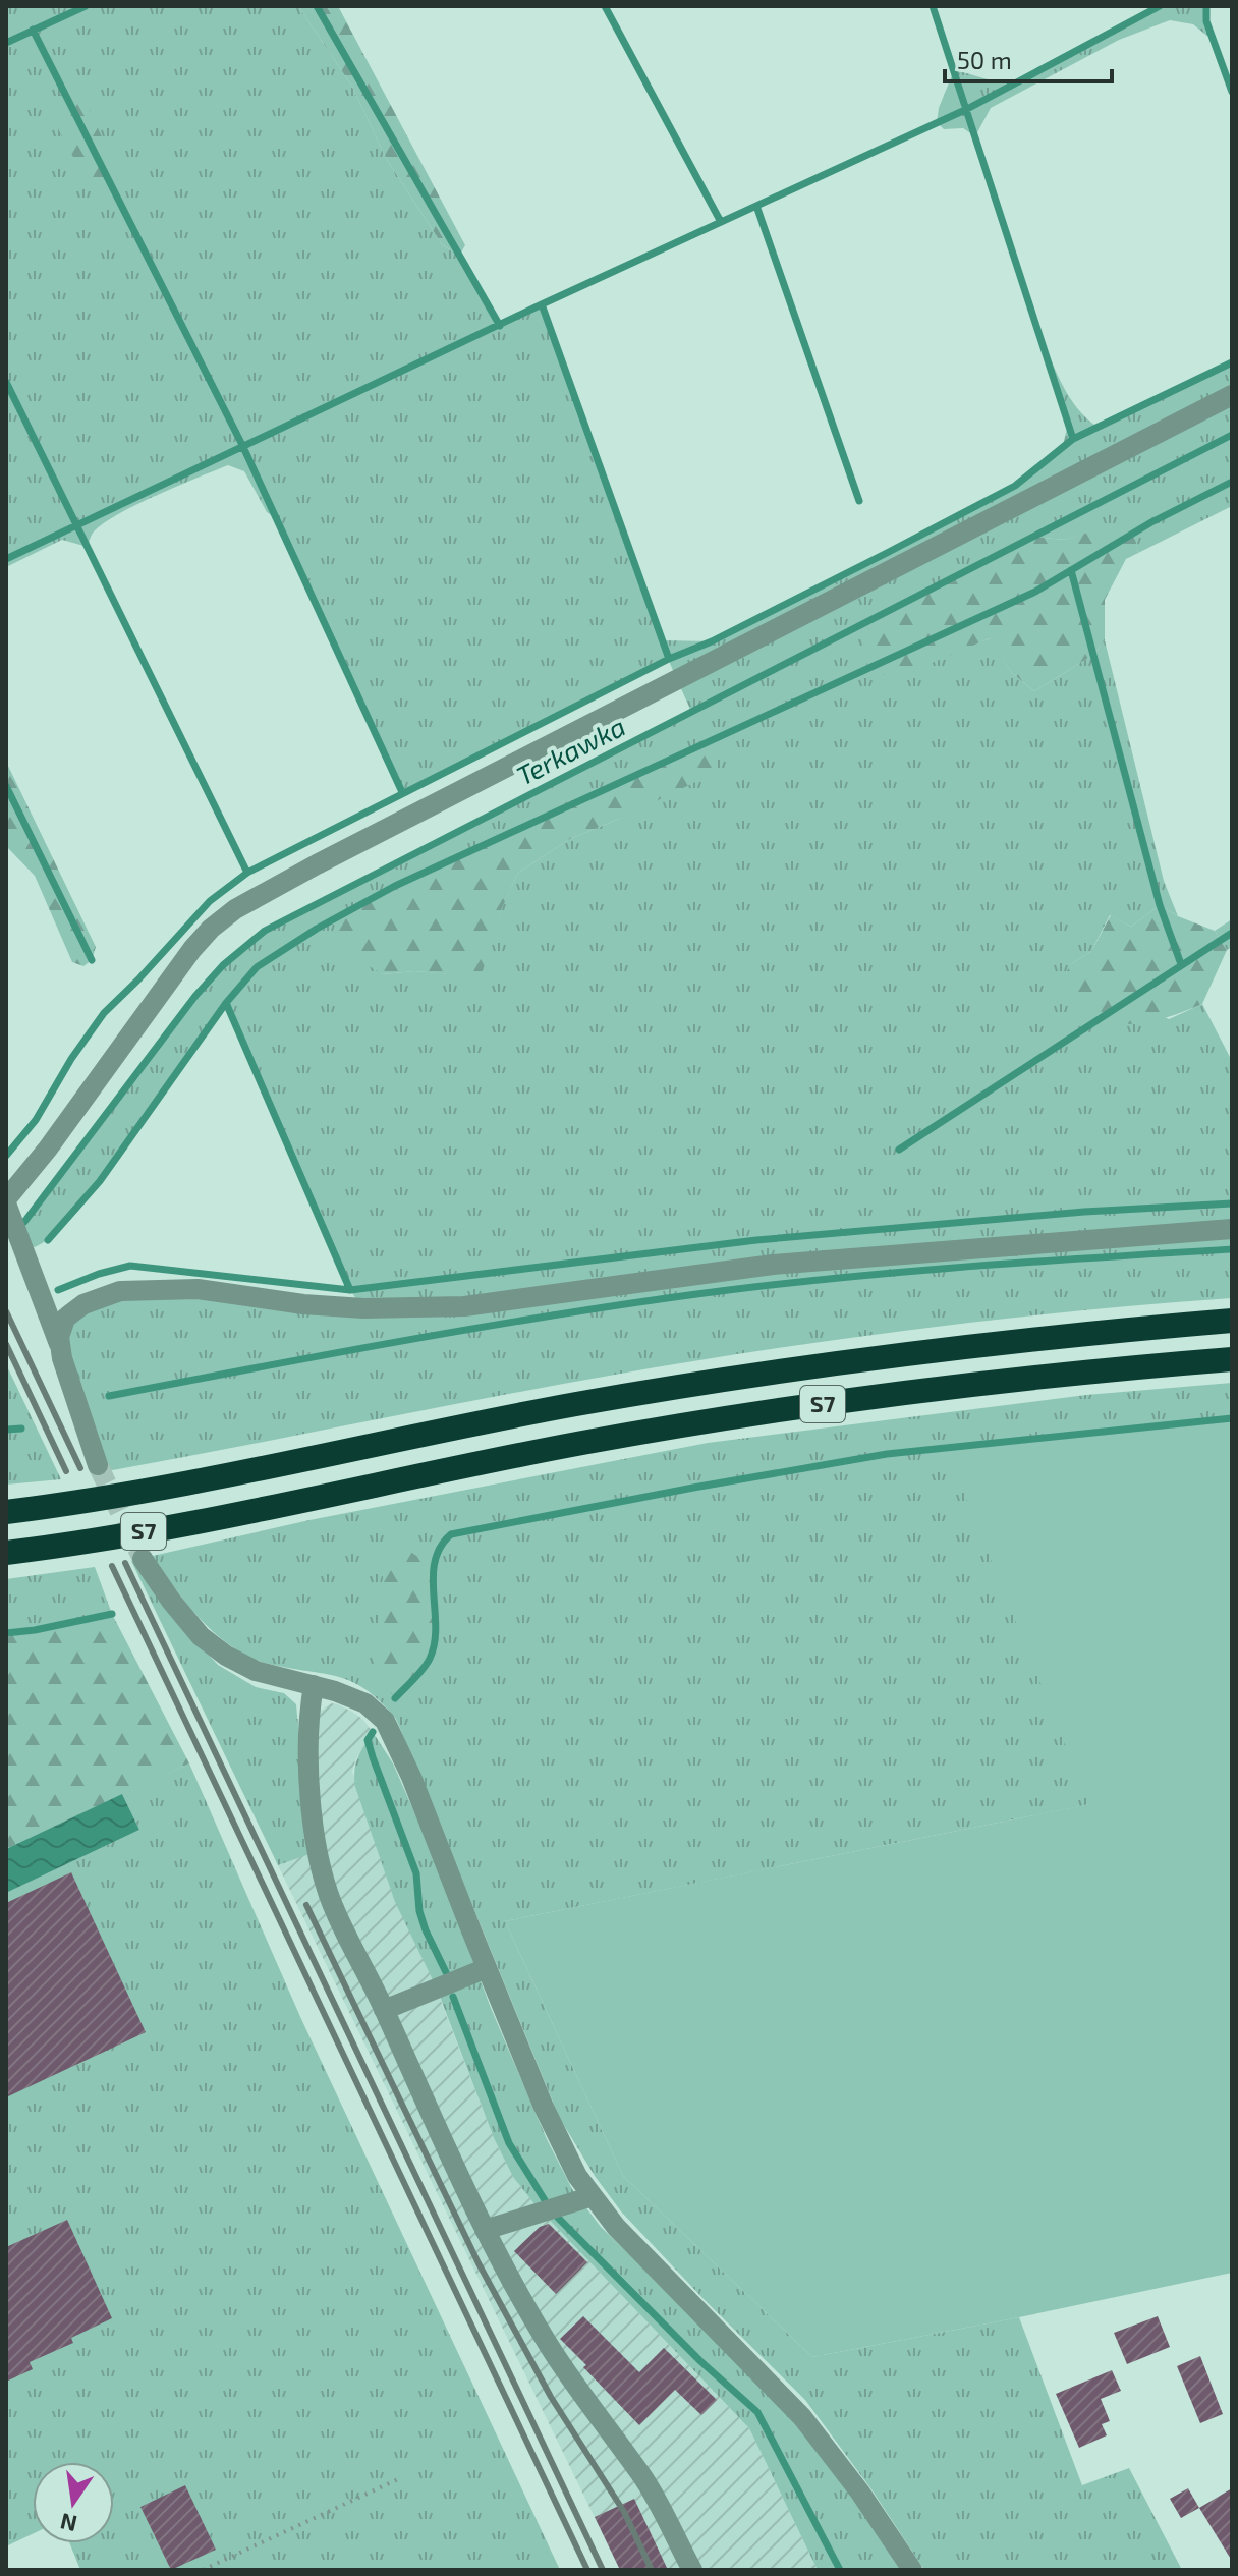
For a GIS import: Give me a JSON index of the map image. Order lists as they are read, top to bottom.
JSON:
{
  "streets": {
    "highway": ["S7"]
  },
  "water": ["Terkawka"],
  "scale_bar": "50 m",
  "north": "bottom"
}
